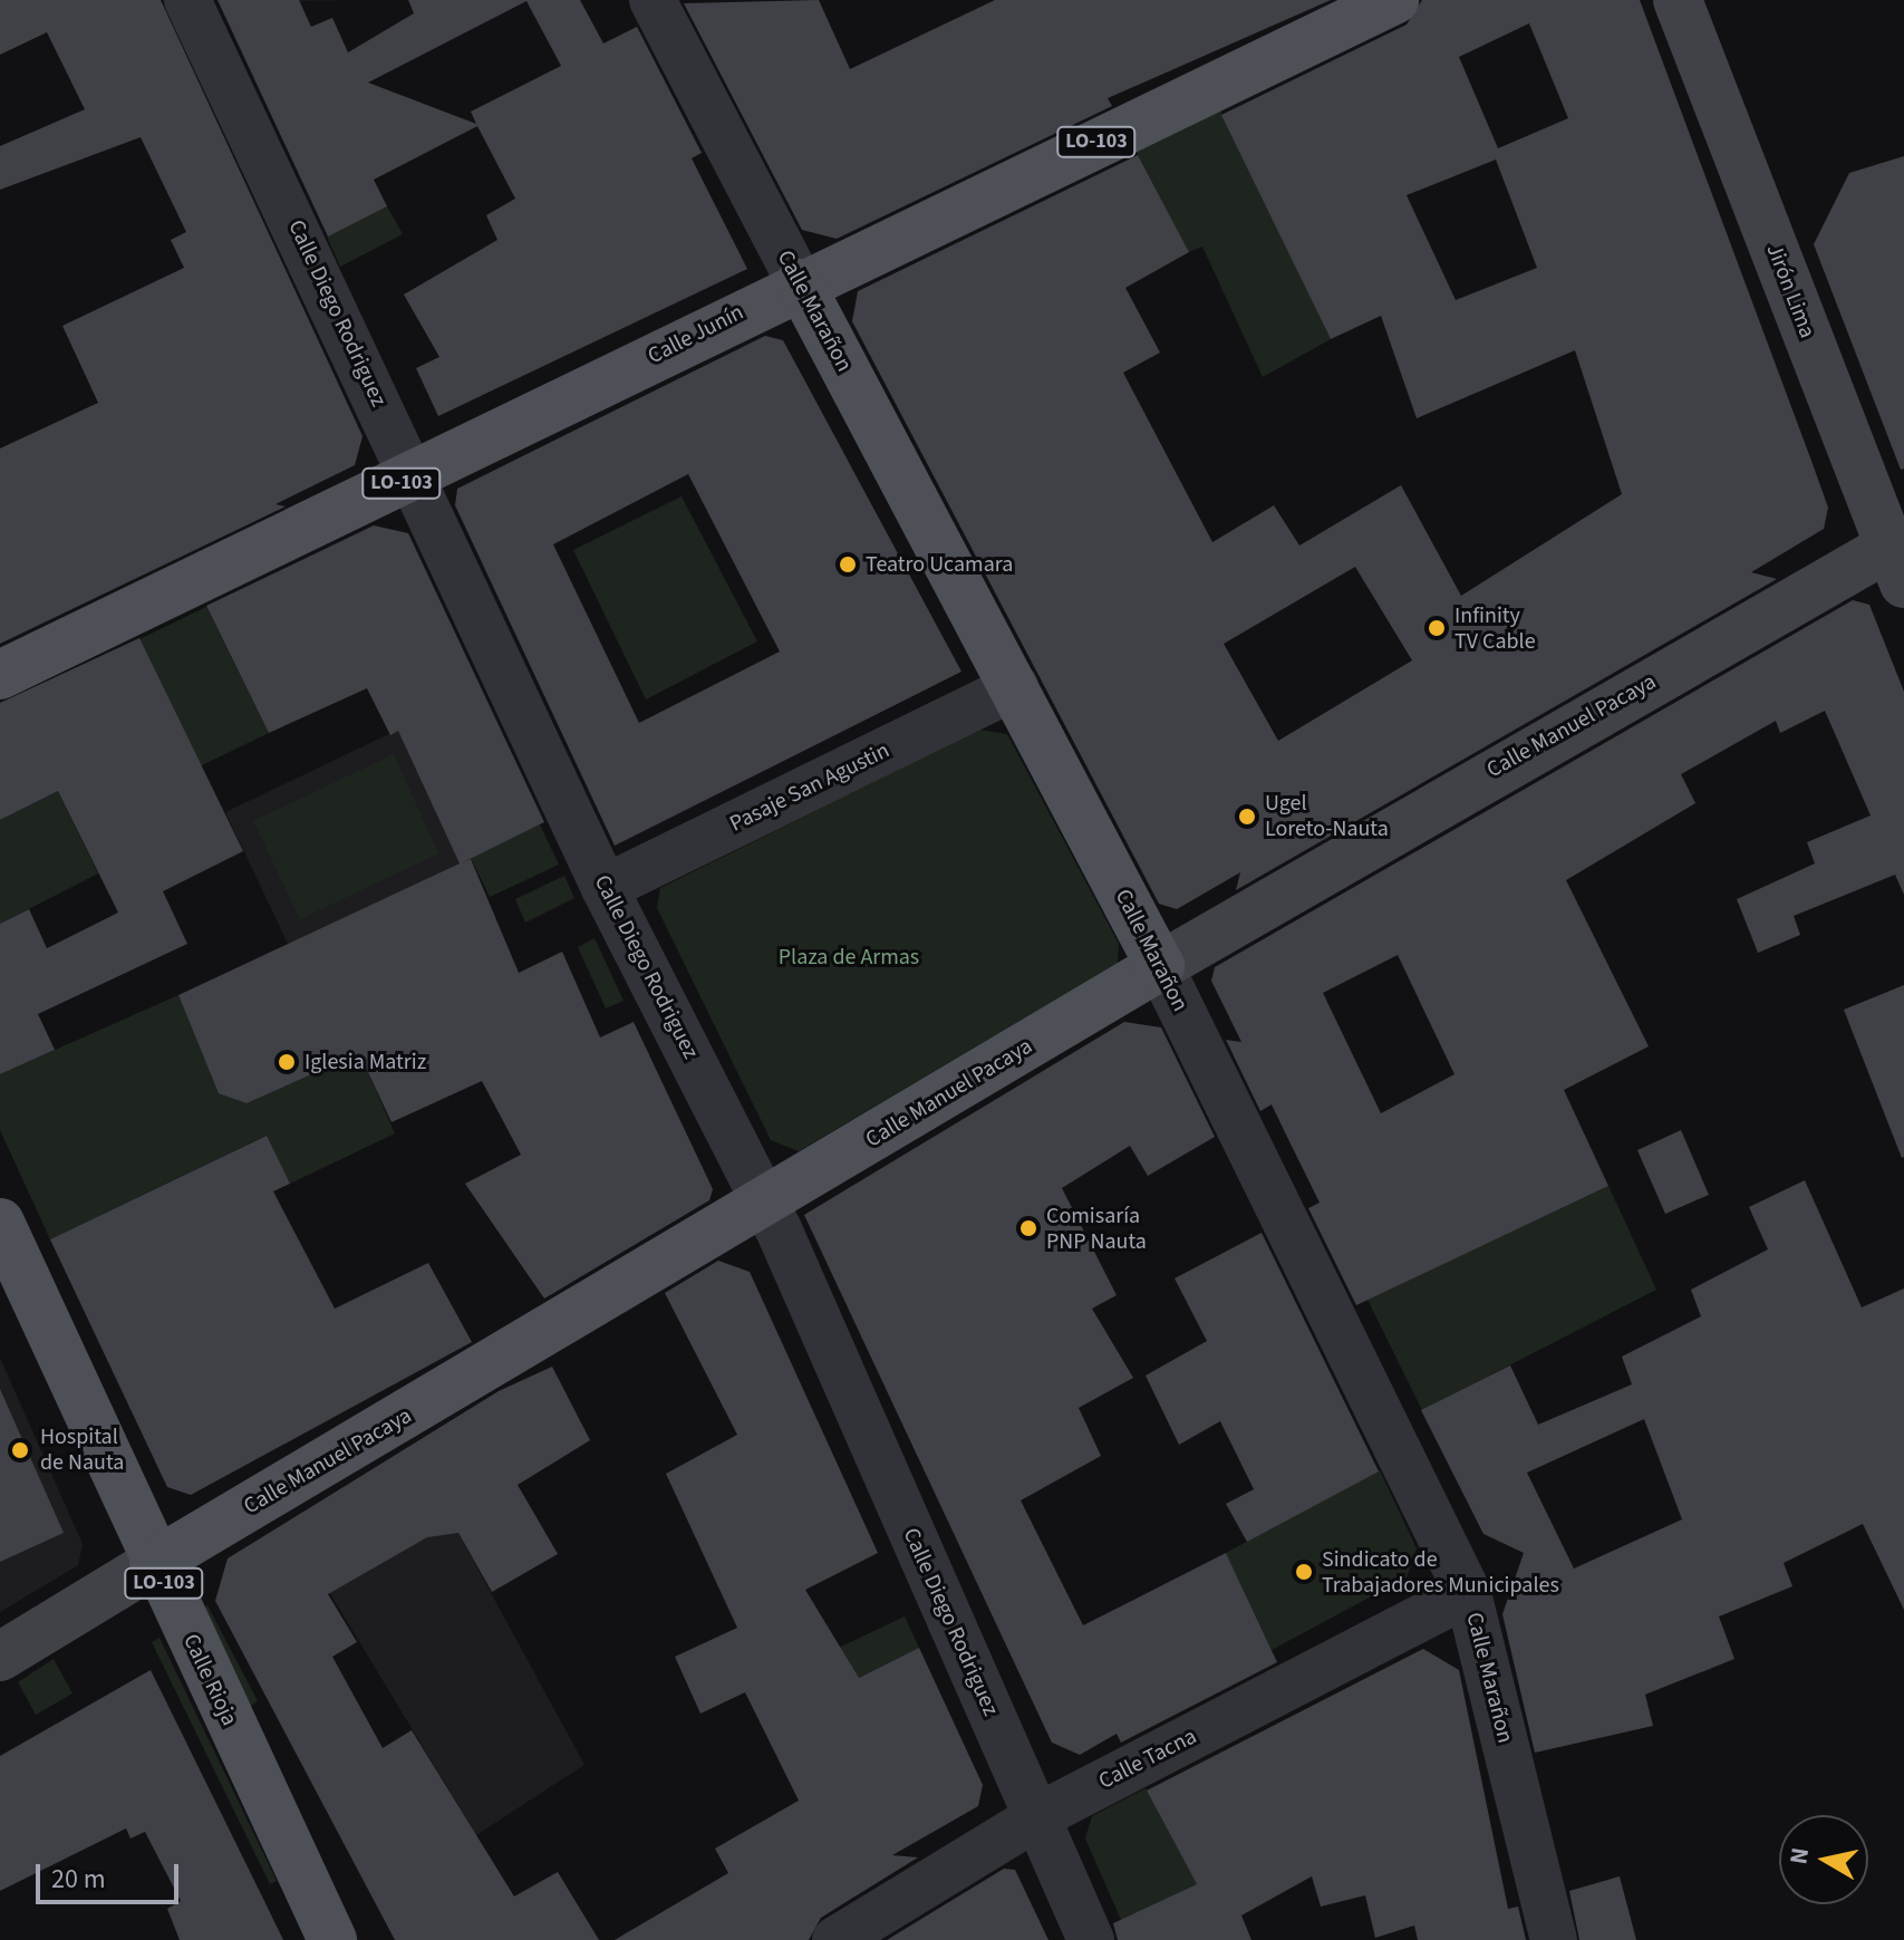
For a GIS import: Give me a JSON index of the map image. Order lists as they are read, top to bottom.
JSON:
{
  "streets": {
    "main road": [
      "LO-103",
      "Calle Marañon",
      "Calle Junín",
      "Calle Manuel Pacaya",
      "Calle Rioja"
    ],
    "street": [
      "Jirón Lima",
      "Calle Diego Rodriguez",
      "Pasaje San Agustin",
      "Calle Tacna"
    ]
  },
  "crossings": [
    ["Jirón Lima", "Calle Manuel Pacaya"],
    ["Calle Marañon", "Calle Junín"],
    ["Calle Marañon", "Calle Manuel Pacaya"],
    ["Calle Marañon", "Pasaje San Agustin"],
    ["Calle Marañon", "Calle Tacna"],
    ["Calle Diego Rodriguez", "Calle Junín"],
    ["Calle Diego Rodriguez", "Calle Manuel Pacaya"],
    ["Calle Diego Rodriguez", "Pasaje San Agustin"],
    ["Calle Diego Rodriguez", "Calle Tacna"],
    ["Calle Manuel Pacaya", "Calle Rioja"]
  ],
  "parks": ["Plaza de Armas"],
  "places": [
    "Teatro Ucamara",
    "Infinity TV Cable",
    "Ugel Loreto-Nauta",
    "Iglesia Matriz",
    "Comisaría PNP Nauta",
    "Hospital de Nauta",
    "Sindicato de Trabajadores Municipales"
  ],
  "scale_bar": "20 m",
  "north": "left"
}
